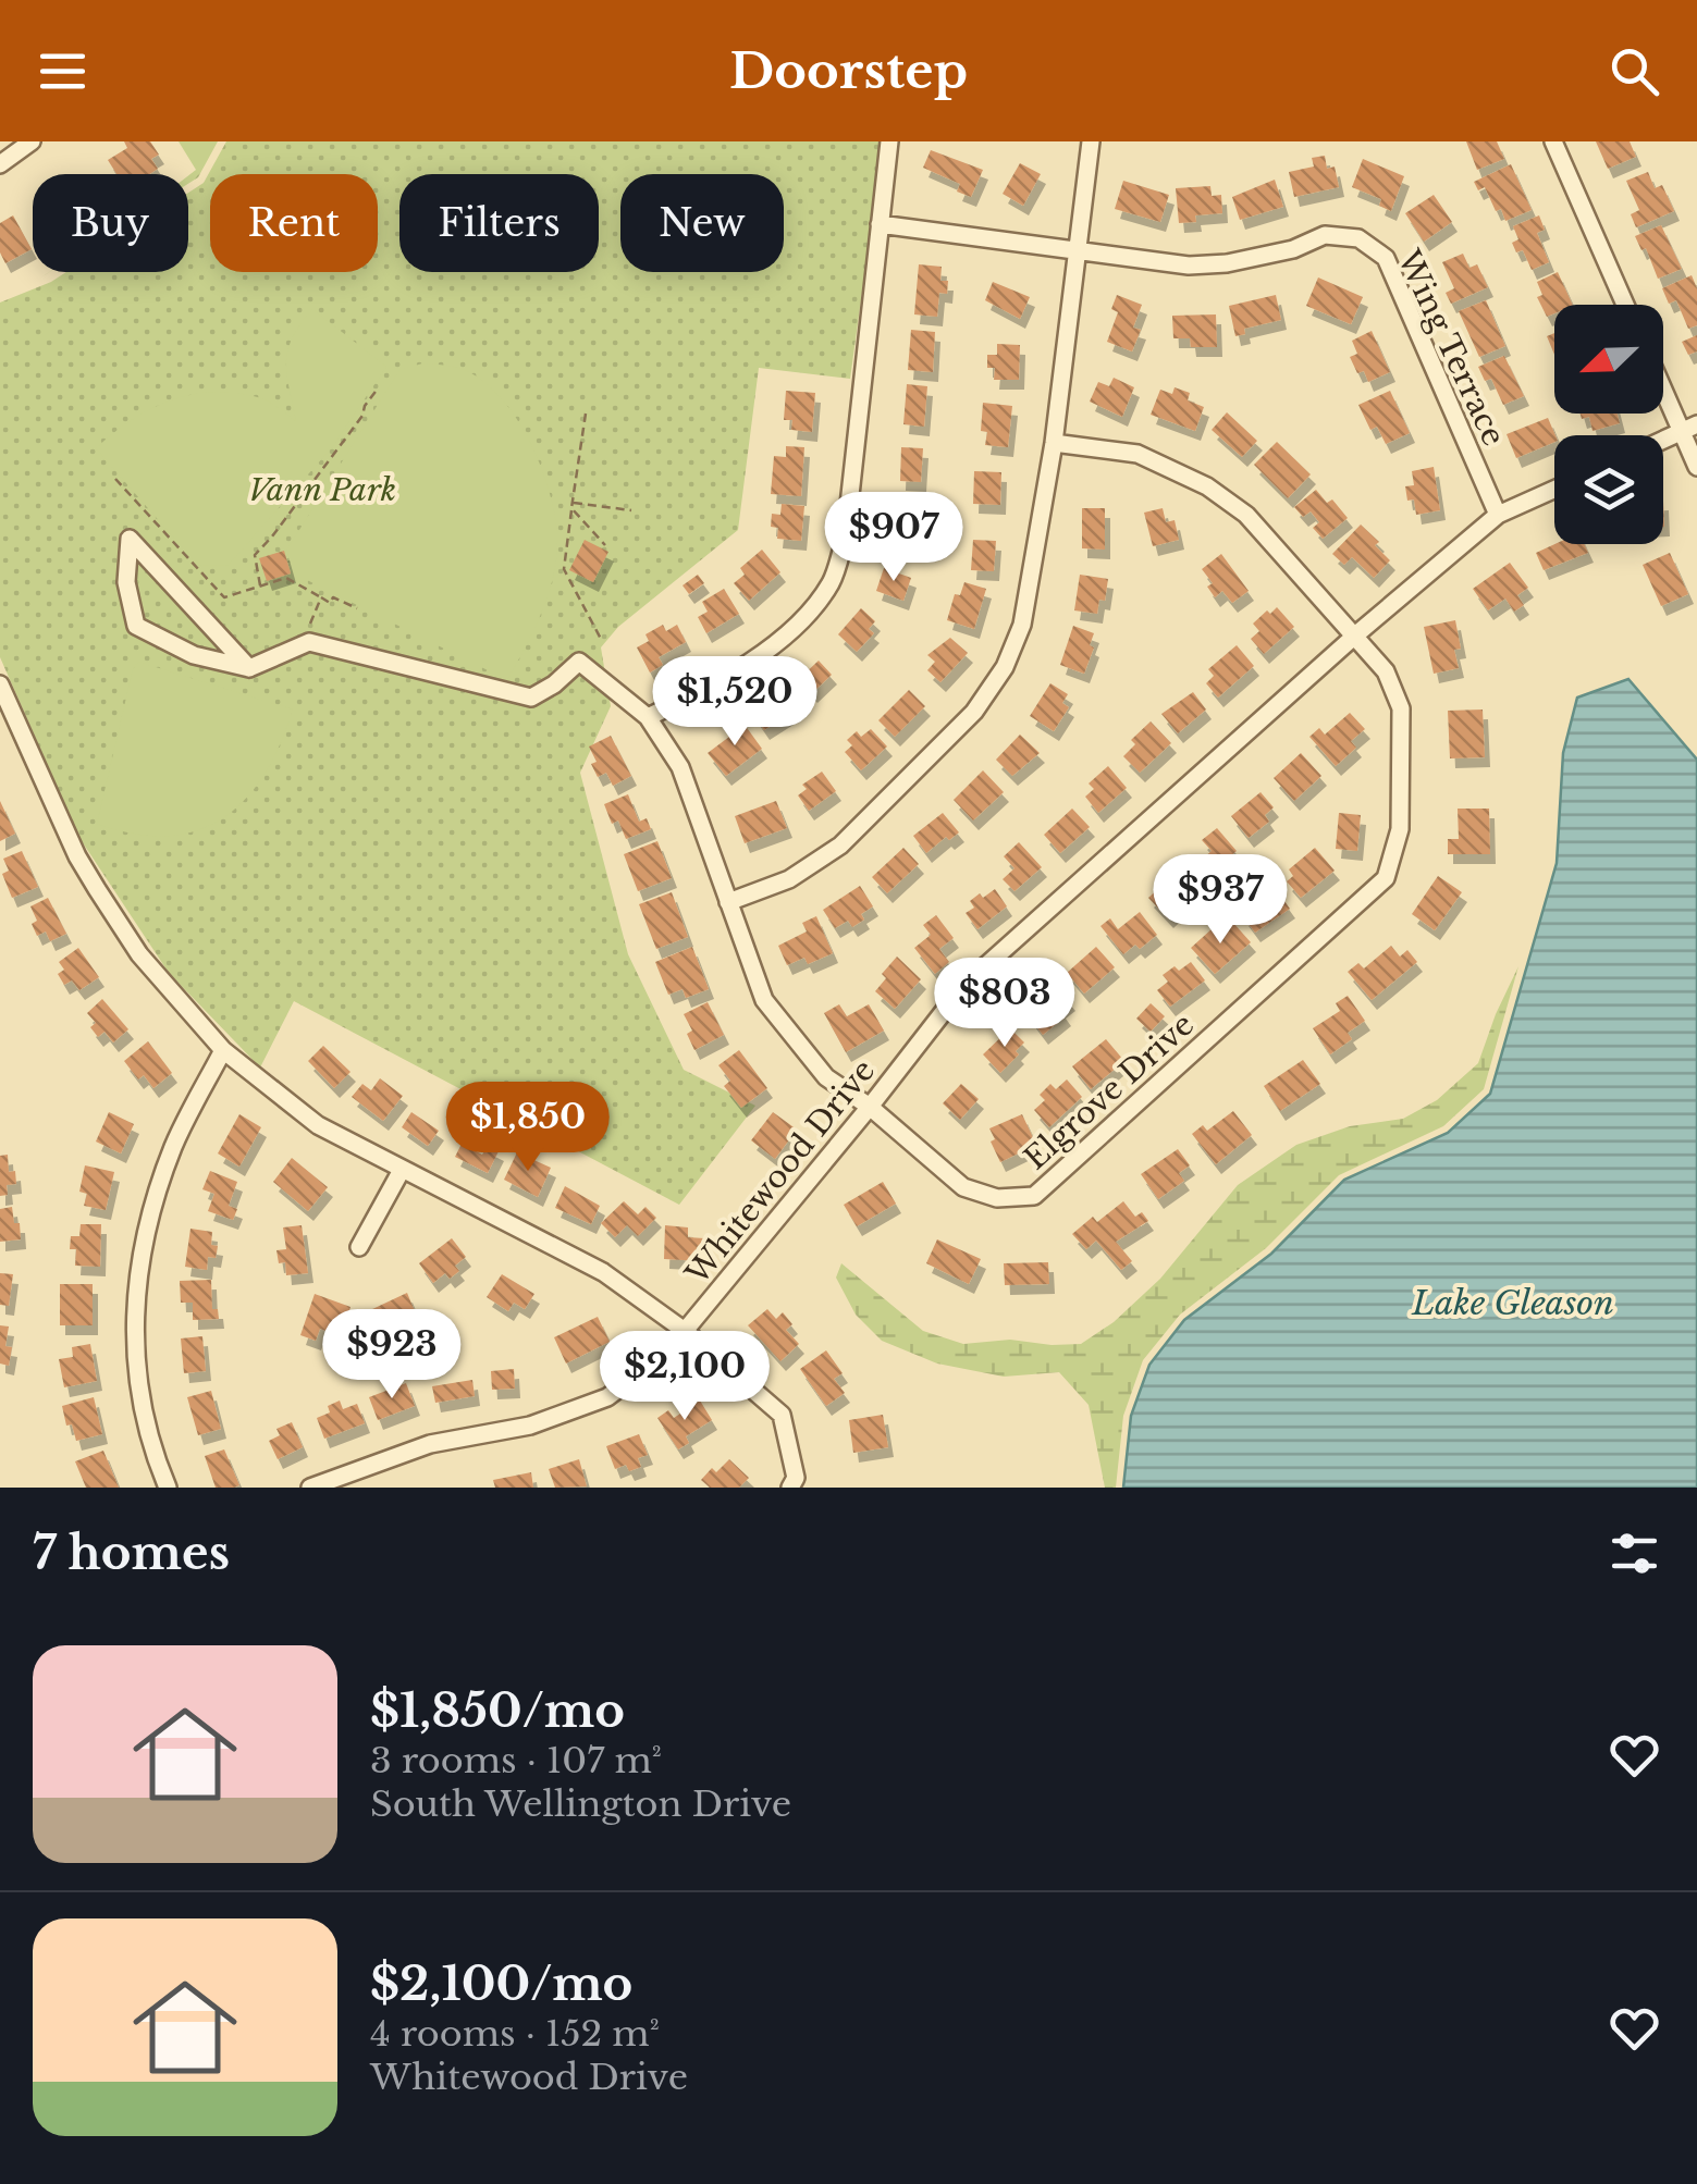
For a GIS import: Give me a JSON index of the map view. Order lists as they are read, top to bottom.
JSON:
{
  "streets": {
    "street": ["Wing Terrace", "Elgrove Drive", "Whitewood Drive"]
  },
  "crossings": [
    ["Wing Terrace", "Whitewood Drive"],
    ["Elgrove Drive", "Whitewood Drive"]
  ],
  "water": ["Lake Gleason"],
  "parks": ["Vann Park"],
  "north": "bottom left",
  "page": {
    "header": "Doorstep",
    "chip": [
      "Buy",
      "Rent",
      "Filters",
      "New"
    ],
    "price": [
      "$907",
      "$1,520",
      "$937",
      "$803",
      "$1,850",
      "$923",
      "$2,100"
    ],
    "heading": "7 homes",
    "list": [
      {
        "name": "$1,850/mo",
        "note": "3 rooms · 107 m² · South Wellington Drive"
      },
      {
        "name": "$2,100/mo",
        "note": "4 rooms · 152 m² · Whitewood Drive"
      }
    ]
  }
}
